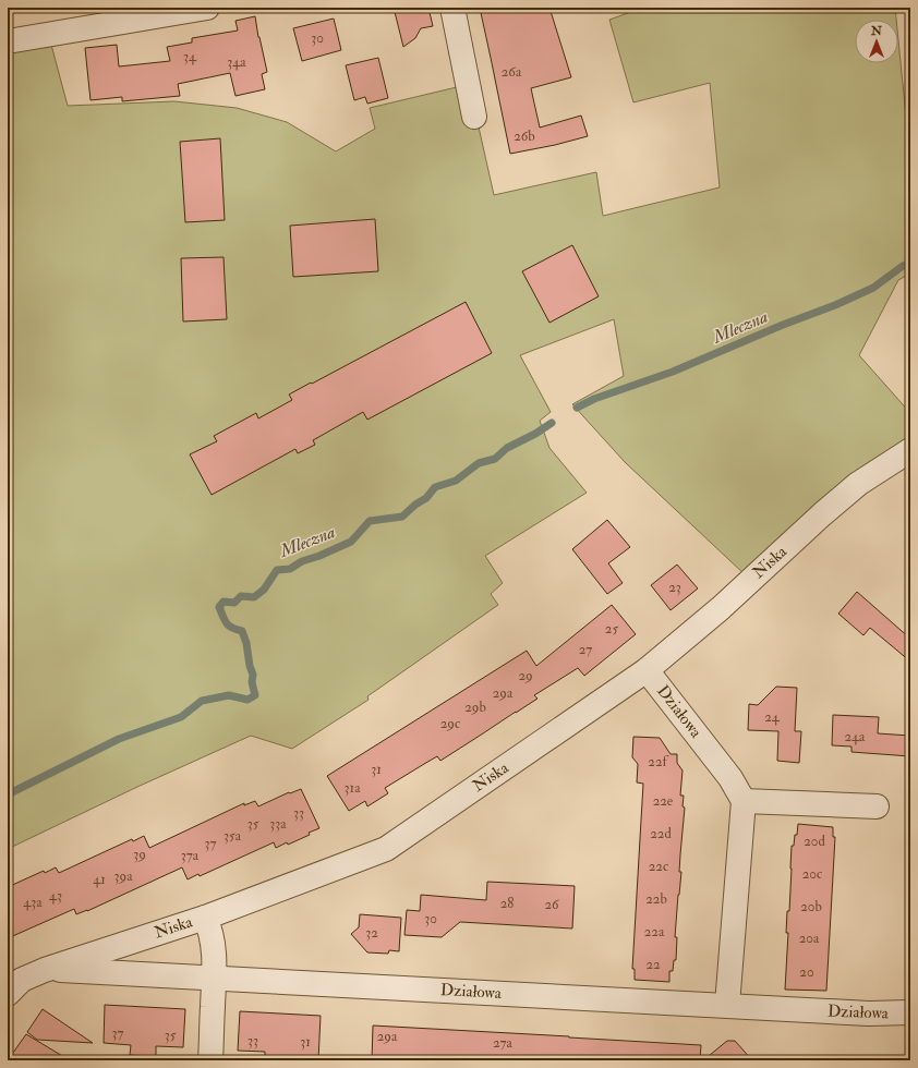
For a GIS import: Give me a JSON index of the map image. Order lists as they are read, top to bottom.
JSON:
{
  "streets": {
    "street": ["Niska", "Działowa"]
  },
  "crossings": [
    ["Niska", "Działowa"]
  ],
  "water": ["Mleczna"],
  "house_numbers": [
    "30",
    "34",
    "34a",
    "26a",
    "26b",
    "23",
    "25",
    "27",
    "29",
    "29a",
    "29b",
    "24",
    "29c",
    "24a",
    "22f",
    "31",
    "31a",
    "22e",
    "33",
    "35",
    "33a",
    "22d",
    "35a",
    "20d",
    "37",
    "39",
    "37a",
    "22c",
    "20c",
    "39a",
    "41",
    "43",
    "22b",
    "43a",
    "28",
    "26",
    "20b",
    "30",
    "22a",
    "32",
    "20a",
    "22",
    "20",
    "37",
    "35",
    "29a",
    "33",
    "31",
    "27a"
  ],
  "north": "top"
}
